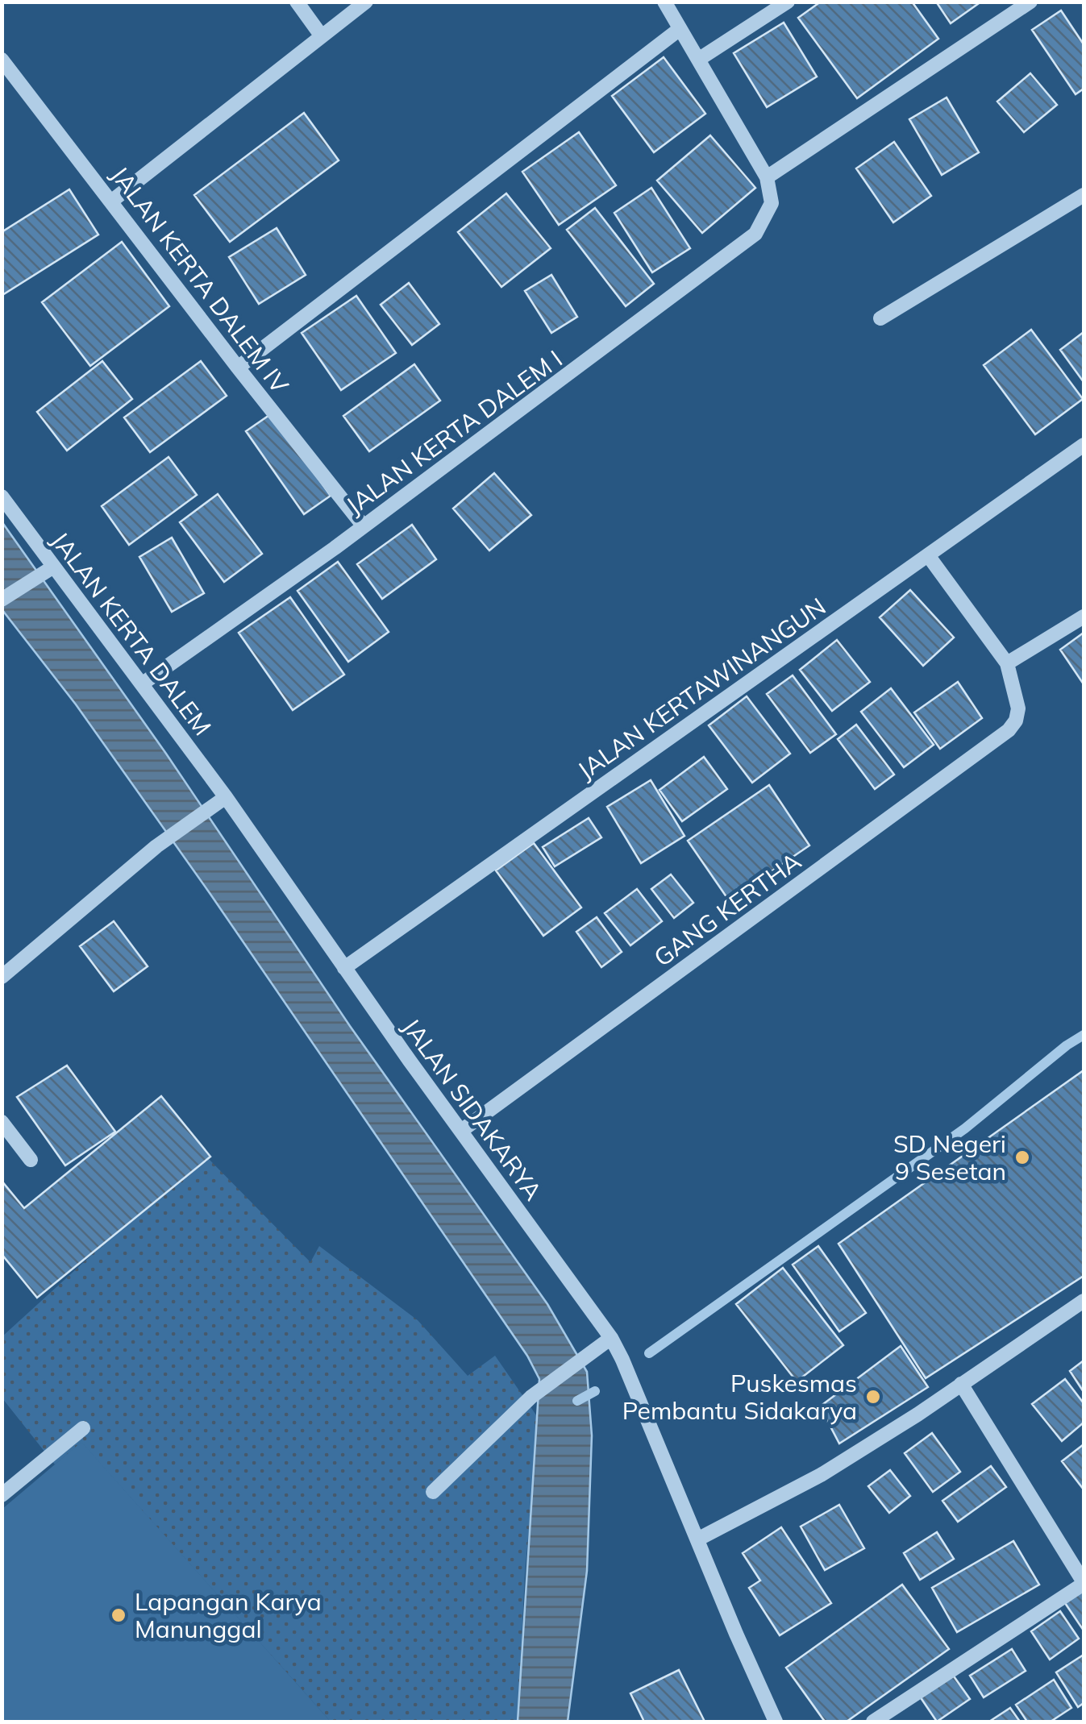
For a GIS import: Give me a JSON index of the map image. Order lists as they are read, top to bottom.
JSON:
{
  "streets": {
    "street": [
      "JALAN KERTA DALEM IV",
      "JALAN KERTA DALEM I",
      "JALAN KERTA DALEM",
      "JALAN KERTAWINANGUN",
      "GANG KERTHA",
      "JALAN SIDAKARYA"
    ]
  },
  "crossings": [
    ["JALAN KERTA DALEM IV", "JALAN KERTA DALEM I"],
    ["JALAN KERTA DALEM I", "JALAN KERTA DALEM"],
    ["JALAN KERTA DALEM", "JALAN SIDAKARYA"],
    ["JALAN KERTAWINANGUN", "JALAN SIDAKARYA"],
    ["GANG KERTHA", "JALAN SIDAKARYA"]
  ],
  "places": ["SD Negeri 9 Sesetan", "Puskesmas Pembantu Sidakarya", "Lapangan Karya Manunggal"]
}
